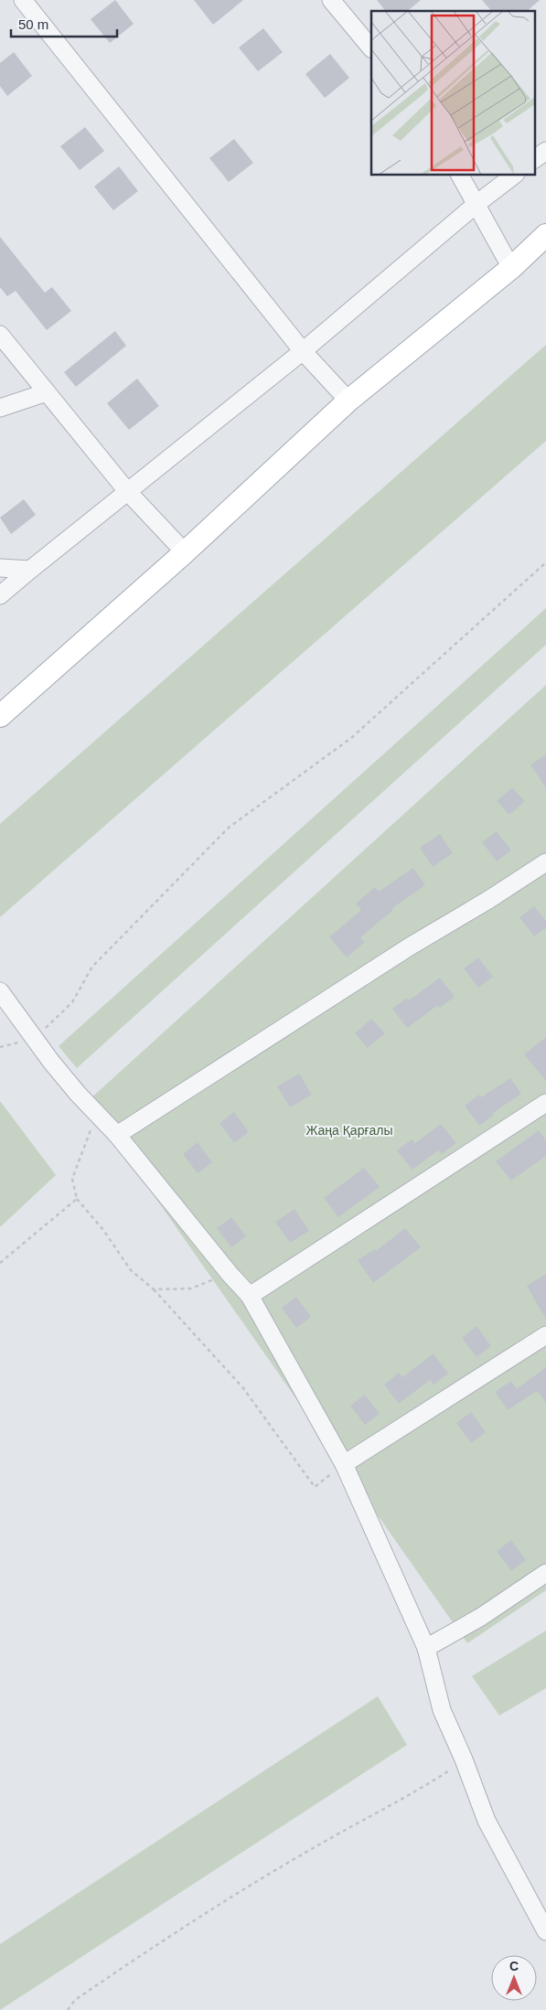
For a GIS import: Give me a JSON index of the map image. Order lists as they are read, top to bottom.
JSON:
{
  "parks": ["Жаңа Қарғалы"],
  "scale_bar": "50 m",
  "north": "top"
}
